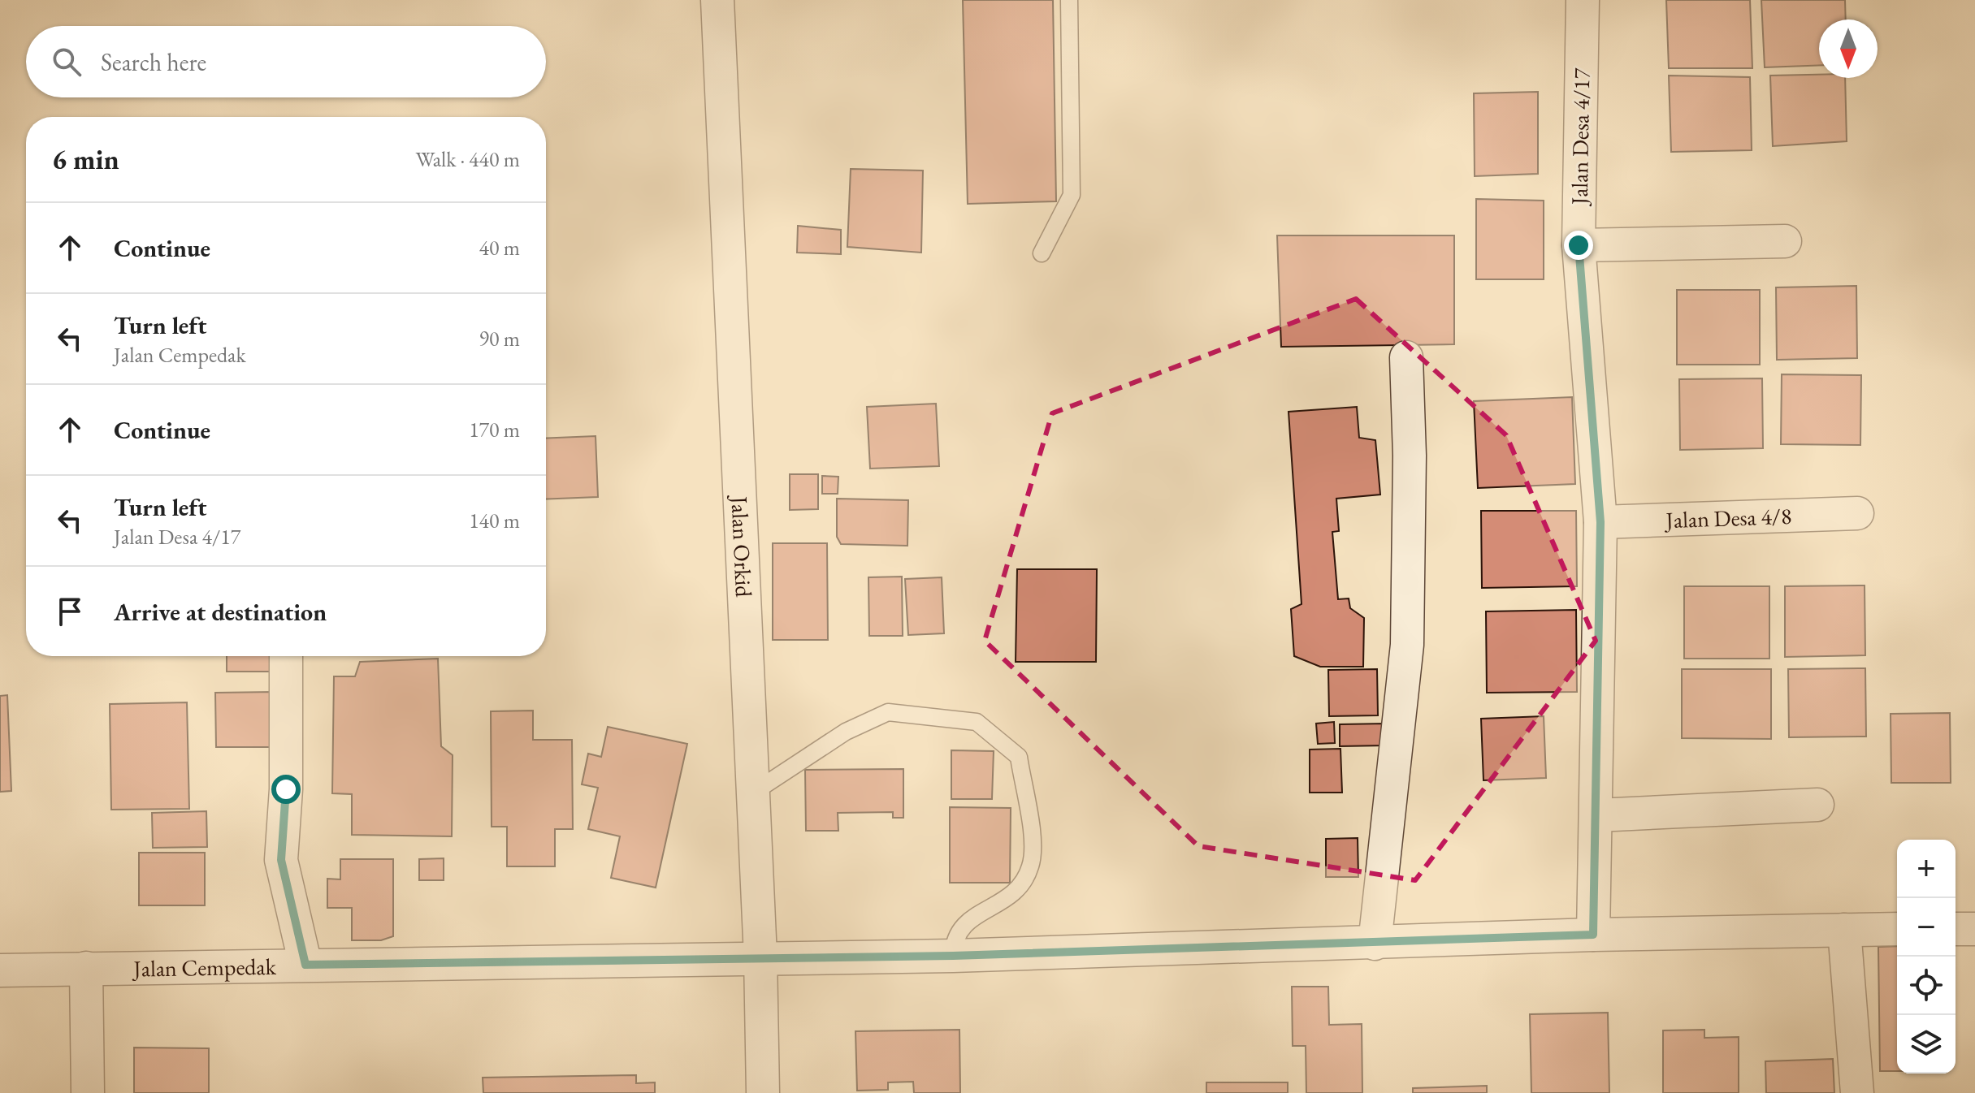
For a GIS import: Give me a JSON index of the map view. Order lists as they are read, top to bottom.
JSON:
{
  "streets": {
    "street": [
      "Jalan Desa 4/17",
      "Jalan Desa 4/8",
      "Jalan Orkid",
      "Jalan Cempedak"
    ]
  },
  "crossings": [
    ["Jalan Desa 4/17", "Jalan Desa 4/8"],
    ["Jalan Desa 4/17", "Jalan Cempedak"],
    ["Jalan Orkid", "Jalan Cempedak"]
  ],
  "north": "bottom",
  "page": {
    "search": "Search here",
    "heading": ["6 min", "Walk · 440 m"],
    "list": [
      ["Continue", "40 m"],
      ["Turn left", "Jalan Cempedak", "90 m"],
      ["Continue", "170 m"],
      ["Turn left", "Jalan Desa 4/17", "140 m"],
      "Arrive at destination"
    ],
    "map_buttons": ["+", "−"]
  }
}
